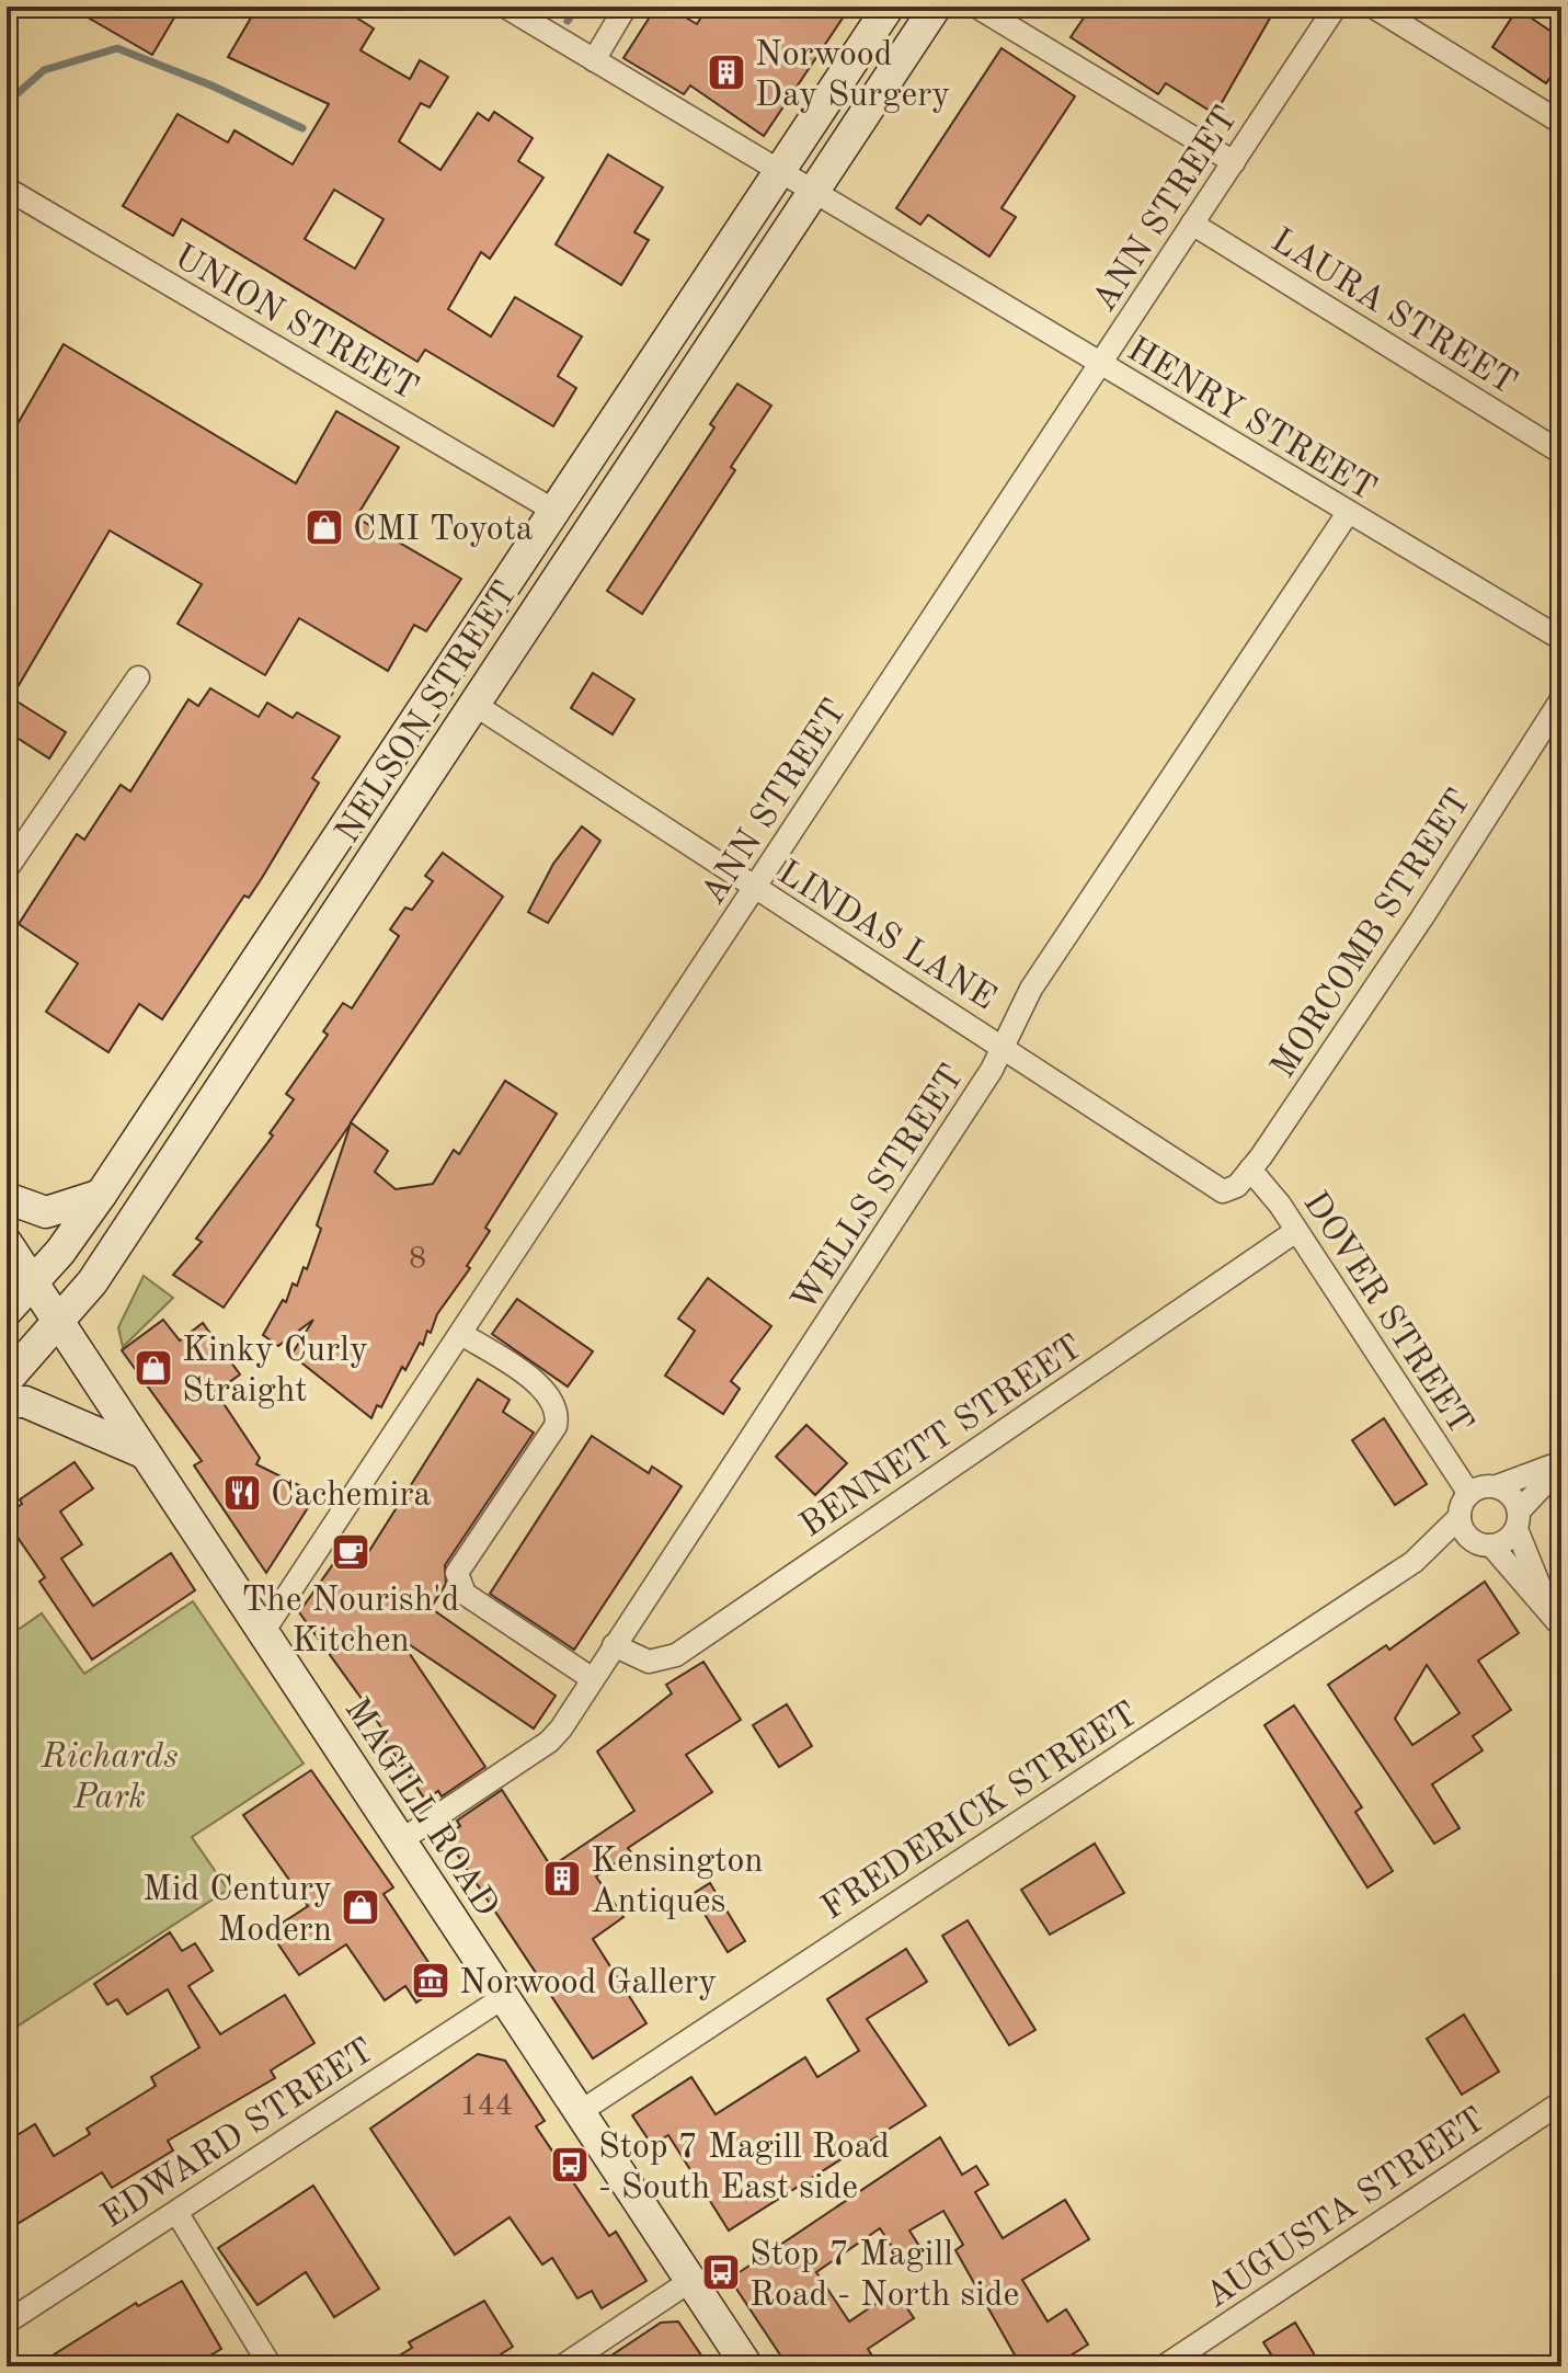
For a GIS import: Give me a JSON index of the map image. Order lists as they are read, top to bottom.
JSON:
{
  "streets": {
    "main road": ["NELSON STREET", "MAGILL ROAD"],
    "street": [
      "ANN STREET",
      "LAURA STREET",
      "UNION STREET",
      "HENRY STREET",
      "MORCOMB STREET",
      "LINDAS LANE",
      "WELLS STREET",
      "DOVER STREET",
      "BENNETT STREET",
      "FREDERICK STREET",
      "EDWARD STREET",
      "AUGUSTA STREET"
    ]
  },
  "crossings": [
    ["ANN STREET", "LAURA STREET"],
    ["ANN STREET", "HENRY STREET"],
    ["ANN STREET", "LINDAS LANE"],
    ["ANN STREET", "MAGILL ROAD"],
    ["UNION STREET", "NELSON STREET"],
    ["HENRY STREET", "NELSON STREET"],
    ["HENRY STREET", "WELLS STREET"],
    ["NELSON STREET", "LINDAS LANE"],
    ["NELSON STREET", "MAGILL ROAD"],
    ["MORCOMB STREET", "LINDAS LANE"],
    ["MORCOMB STREET", "DOVER STREET"],
    ["LINDAS LANE", "WELLS STREET"],
    ["WELLS STREET", "BENNETT STREET"],
    ["WELLS STREET", "MAGILL ROAD"],
    ["DOVER STREET", "BENNETT STREET"],
    ["DOVER STREET", "FREDERICK STREET"],
    ["MAGILL ROAD", "FREDERICK STREET"],
    ["MAGILL ROAD", "EDWARD STREET"]
  ],
  "parks": ["Richards Park"],
  "places": {
    "building": ["Norwood Day Surgery", "Kensington Antiques"],
    "shop": ["CMI Toyota", "Kinky Curly Straight", "Mid Century Modern"],
    "restaurant": ["Cachemira"],
    "cafe": ["The Nourish'd Kitchen"],
    "museum": ["Norwood Gallery"],
    "bus stop": ["Stop 7 Magill Road - South East side", "Stop 7 Magill Road - North side"]
  },
  "house_numbers": ["8", "144"]
}
